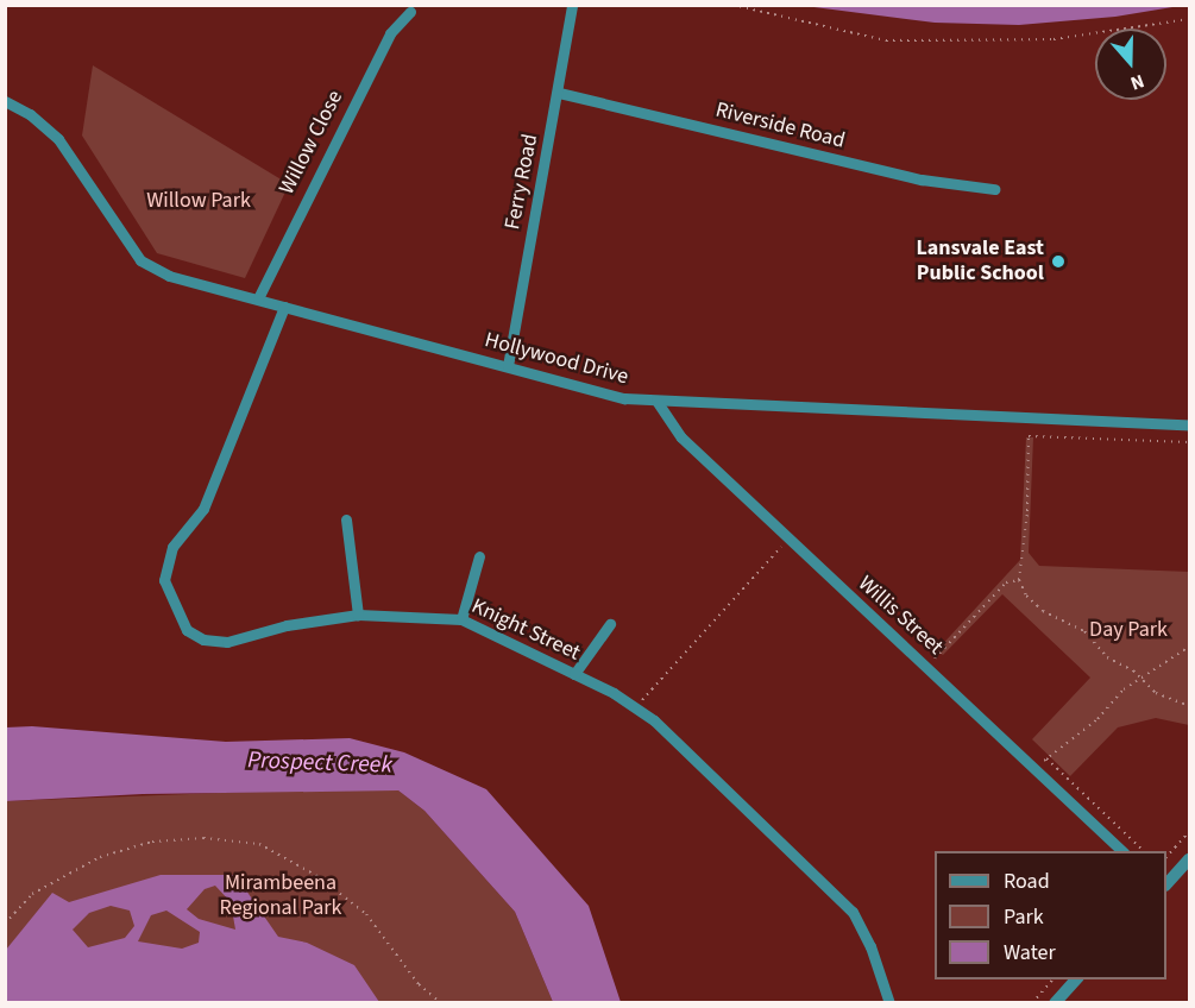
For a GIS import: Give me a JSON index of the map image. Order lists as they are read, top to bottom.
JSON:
{
  "streets": {
    "street": [
      "Riverside Road",
      "Willow Close",
      "Ferry Road",
      "Hollywood Drive",
      "Willis Street",
      "Knight Street"
    ]
  },
  "crossings": [
    ["Riverside Road", "Ferry Road"],
    ["Willow Close", "Hollywood Drive"],
    ["Ferry Road", "Hollywood Drive"],
    ["Hollywood Drive", "Willis Street"],
    ["Hollywood Drive", "Knight Street"]
  ],
  "water": ["Prospect Creek"],
  "parks": ["Willow Park", "Day Park", "Mirambeena Regional Park"],
  "places": ["Lansvale East Public School"],
  "legend": ["Road", "Park", "Water"],
  "north": "bottom"
}
